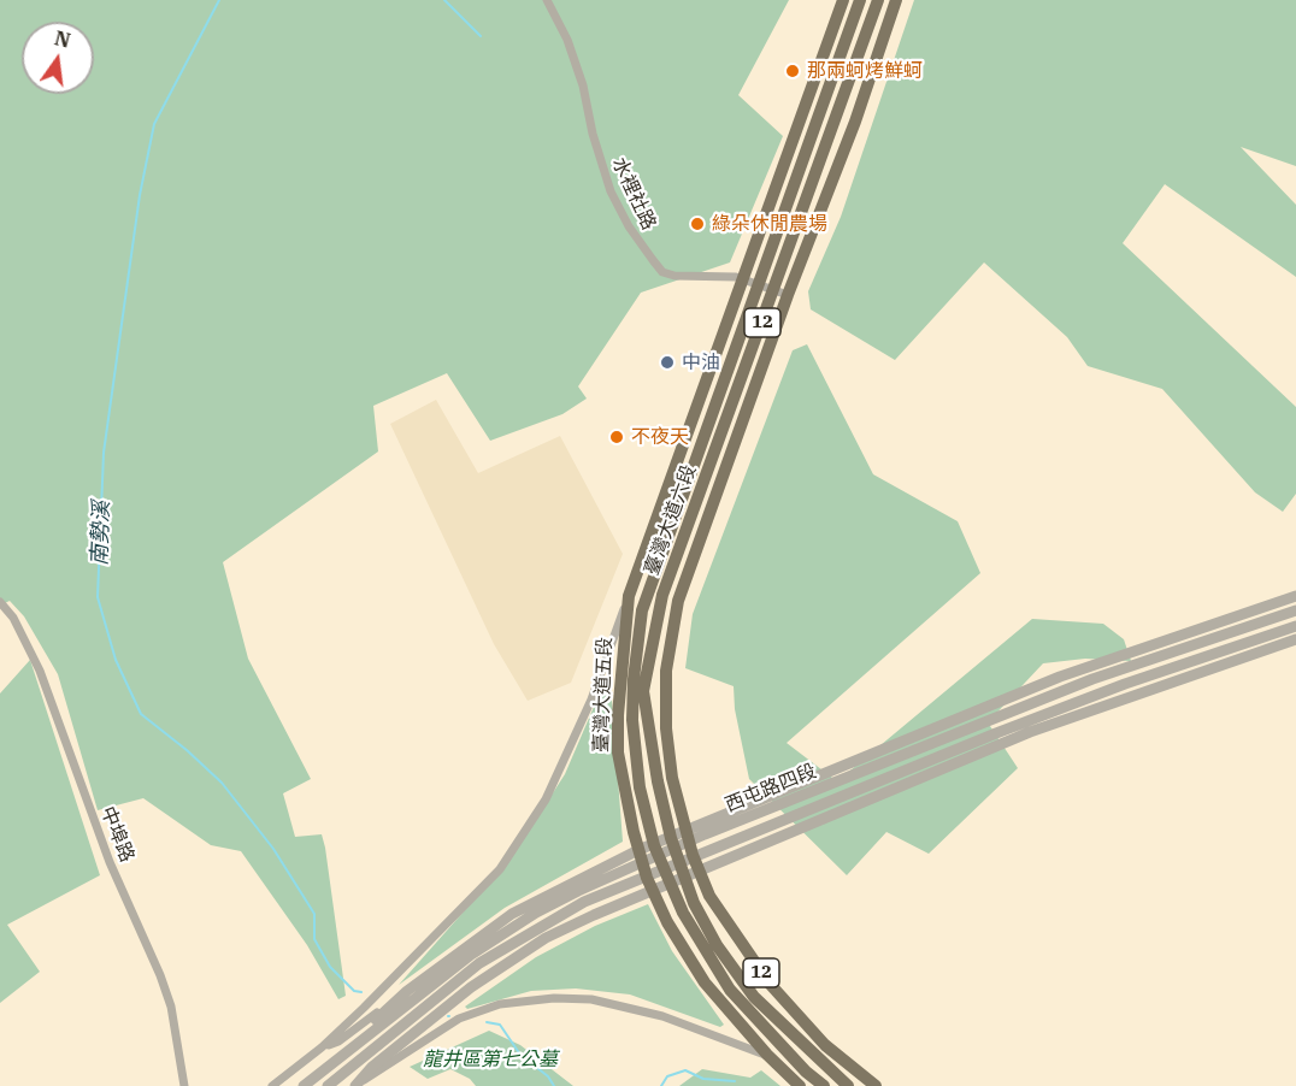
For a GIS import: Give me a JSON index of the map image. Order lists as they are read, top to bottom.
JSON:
{
  "streets": {
    "main road": ["12", "臺灣大道六段", "臺灣大道五段"],
    "street": ["水裡社路", "西屯路四段", "中埠路"]
  },
  "crossings": [
    ["水裡社路", "臺灣大道六段"],
    ["12", "臺灣大道六段"],
    ["12", "西屯路四段"],
    ["臺灣大道六段", "臺灣大道五段"],
    ["臺灣大道六段", "西屯路四段"],
    ["臺灣大道五段", "西屯路四段"]
  ],
  "water": ["南勢溪"],
  "parks": ["龍井區第七公墓"],
  "places": [
    "那兩蚵烤鮮蚵",
    "綠朵休閒農場",
    "中油",
    "不夜天"
  ],
  "north": "top"
}
